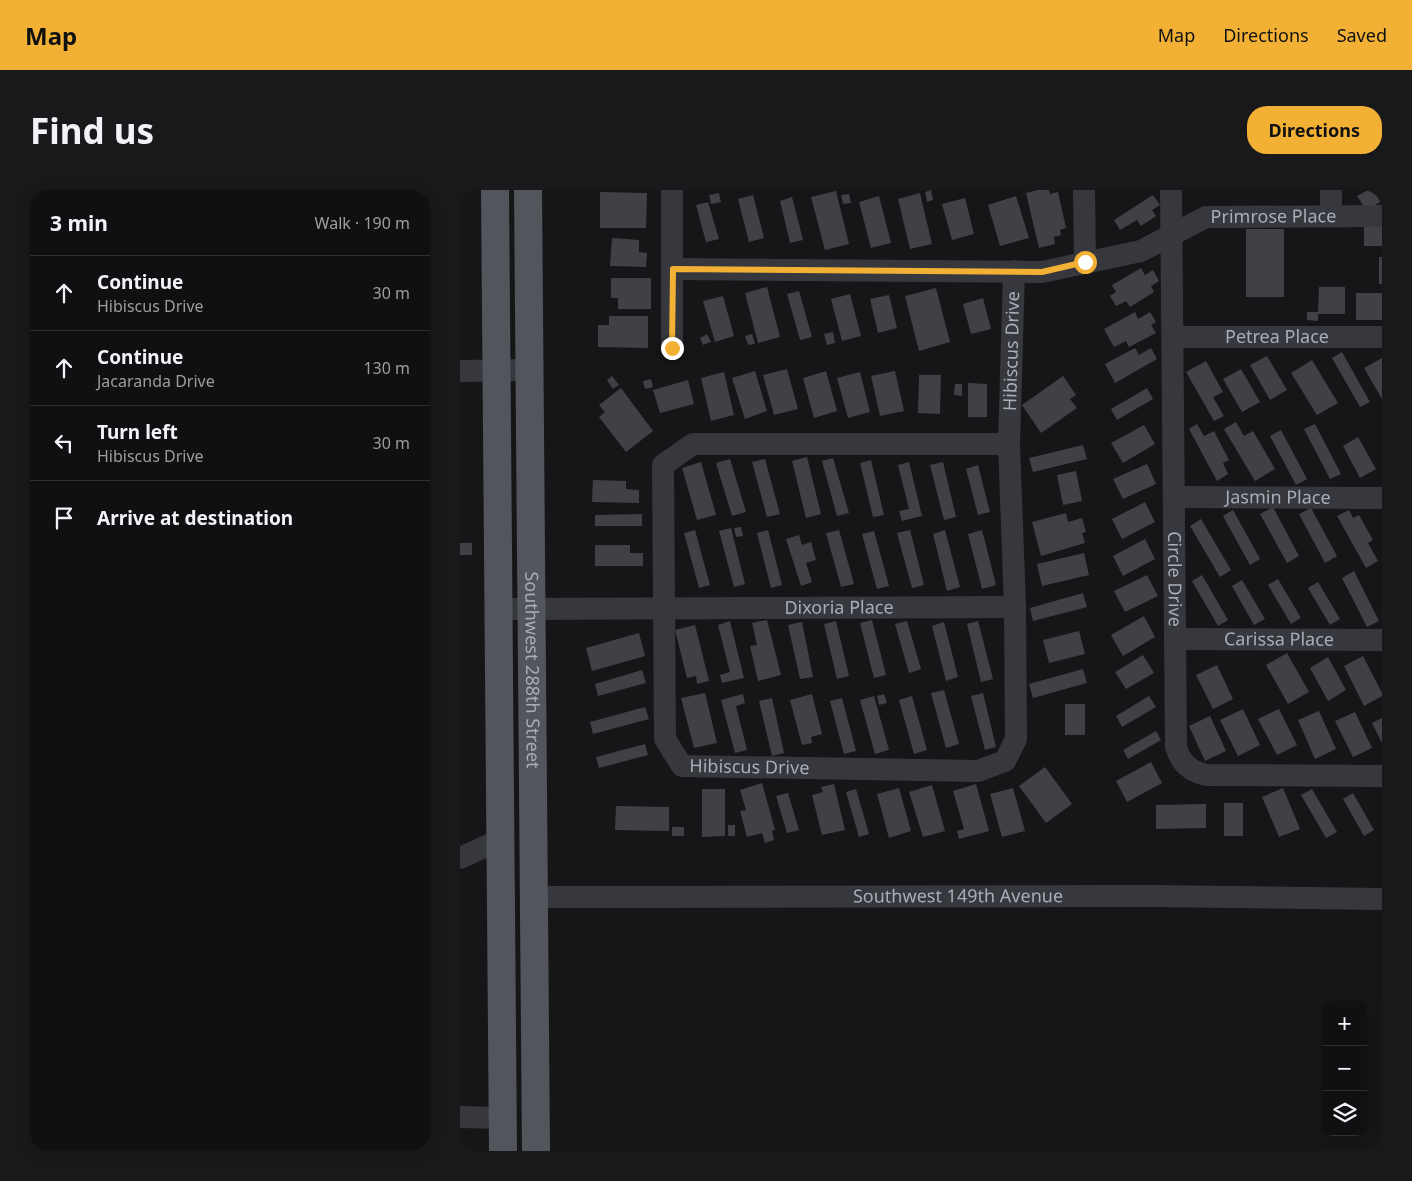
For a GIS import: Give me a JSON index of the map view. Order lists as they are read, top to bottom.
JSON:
{
  "streets": {
    "main road": ["Southwest 288th Street"],
    "street": [
      "Primrose Place",
      "Petrea Place",
      "Hibiscus Drive",
      "Jasmin Place",
      "Circle Drive",
      "Dixoria Place",
      "Carissa Place",
      "Southwest 149th Avenue"
    ]
  },
  "crossings": [
    ["Primrose Place", "Hibiscus Drive"],
    ["Primrose Place", "Circle Drive"],
    ["Petrea Place", "Circle Drive"],
    ["Hibiscus Drive", "Circle Drive"],
    ["Hibiscus Drive", "Dixoria Place"],
    ["Jasmin Place", "Circle Drive"],
    ["Circle Drive", "Carissa Place"],
    ["Dixoria Place", "Southwest 288th Street"],
    ["Southwest 288th Street", "Southwest 149th Avenue"]
  ],
  "page": {
    "header": "Map",
    "nav": ["Map", "Directions", "Saved"],
    "buttons": "Directions",
    "title": "Find us",
    "heading": ["3 min", "Walk · 190 m"],
    "list": [
      ["Continue", "Hibiscus Drive", "30 m"],
      ["Continue", "Jacaranda Drive", "130 m"],
      ["Turn left", "Hibiscus Drive", "30 m"],
      "Arrive at destination"
    ],
    "map_buttons": ["+", "−"]
  }
}
